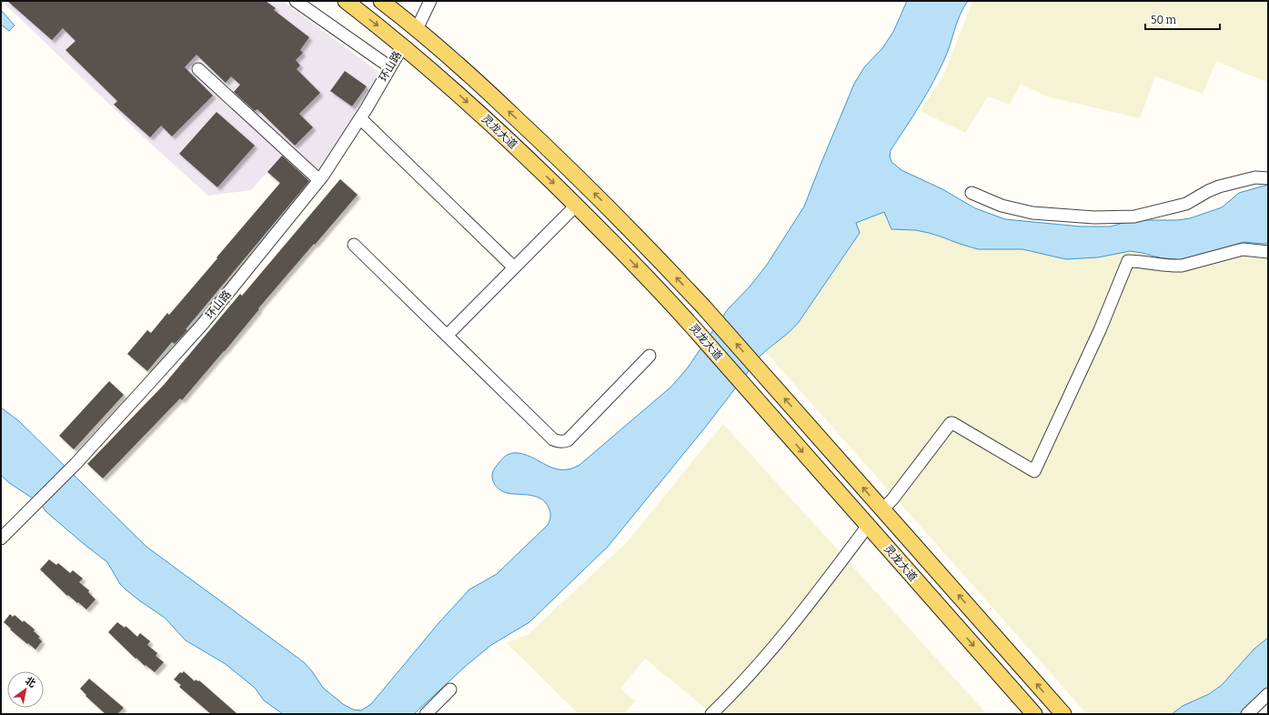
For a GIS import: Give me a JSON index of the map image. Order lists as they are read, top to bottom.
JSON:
{
  "streets": {
    "main road": ["灵龙大道"],
    "street": ["环山路"]
  },
  "crossings": [
    ["环山路", "灵龙大道"]
  ],
  "scale_bar": "50 m",
  "north": "top right"
}
